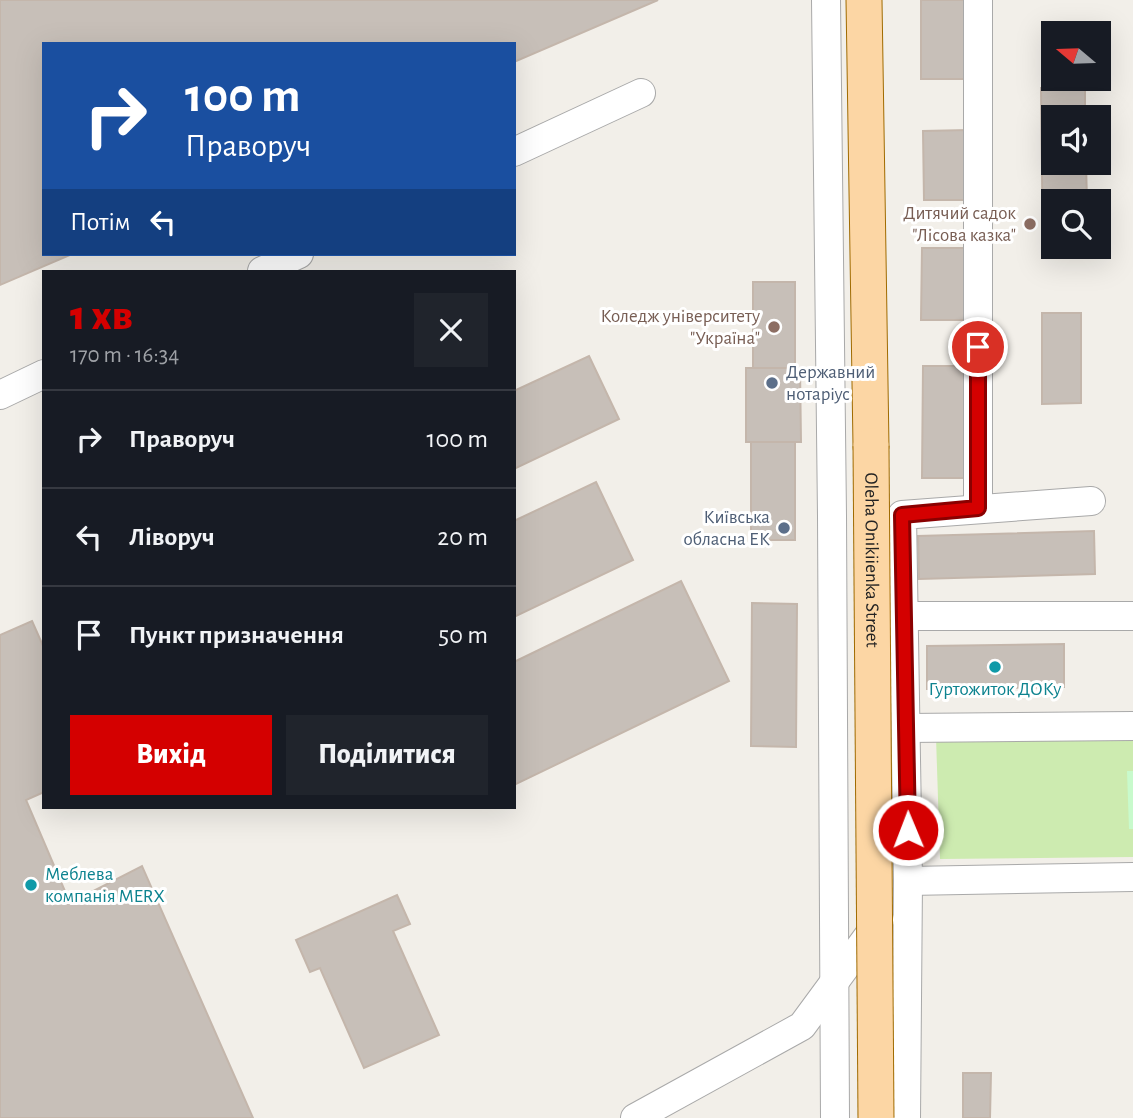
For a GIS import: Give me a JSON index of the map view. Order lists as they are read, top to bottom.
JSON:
{
  "streets": {
    "main road": ["Oleha Onikiienka Street"]
  },
  "places": [
    "Дитячий садок \"Лісова казка\"",
    "Коледж університету \"Україна\"",
    "Державний нотаріус",
    "Київська обласна ЕК",
    "Гуртожиток ДОКу",
    "Меблева компанія MERX"
  ],
  "north": "left",
  "page": {
    "turn": ["100 m", "Праворуч"],
    "then": "Потім",
    "heading": ["1 хв", "170 m · 16:34"],
    "list": [
      {
        "name": "Праворуч",
        "value": "100 m"
      },
      {
        "name": "Ліворуч",
        "value": "20 m"
      },
      {
        "name": "Пункт призначення",
        "value": "50 m"
      }
    ],
    "buttons": ["Вихід", "Поділитися"]
  }
}
